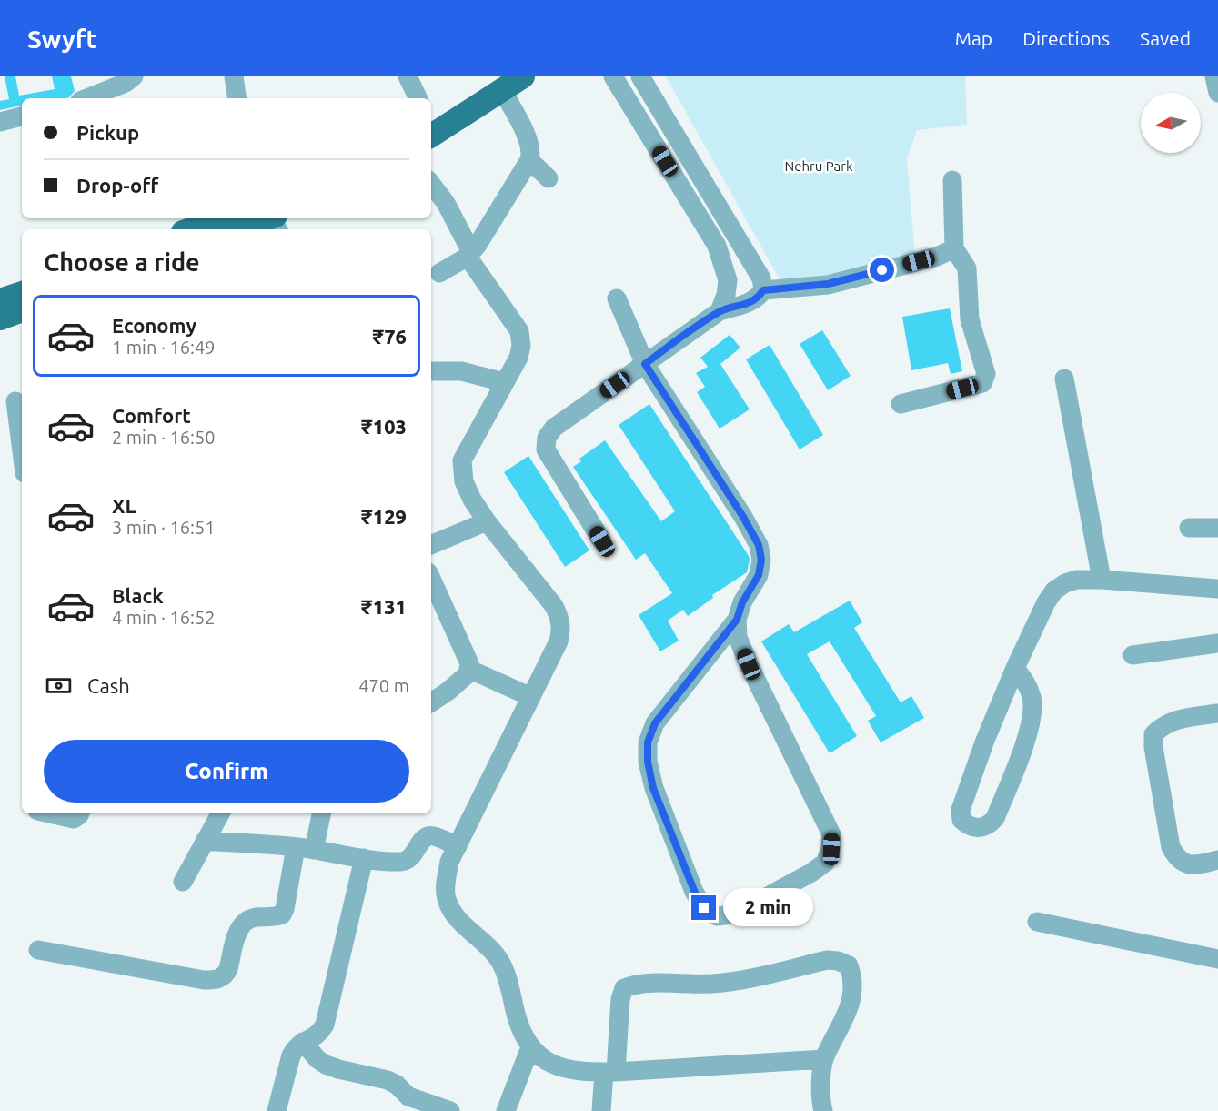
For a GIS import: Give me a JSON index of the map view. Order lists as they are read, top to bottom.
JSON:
{
  "parks": ["Nehru Park"],
  "north": "left",
  "page": {
    "header": "Swyft",
    "nav": ["Map", "Directions", "Saved"],
    "banner": ["Pickup", "Drop-off"],
    "heading": "Choose a ride",
    "list": [
      {
        "name": "Economy",
        "note": "1 min · 16:49",
        "value": "₹76"
      },
      {
        "name": "Comfort",
        "note": "2 min · 16:50",
        "value": "₹103"
      },
      {
        "name": "XL",
        "note": "3 min · 16:51",
        "value": "₹129"
      },
      {
        "name": "Black",
        "note": "4 min · 16:52",
        "value": "₹131"
      }
    ],
    "pay": ["Cash", "470 m"],
    "buttons": "Confirm",
    "bubble": "2 min"
  }
}
